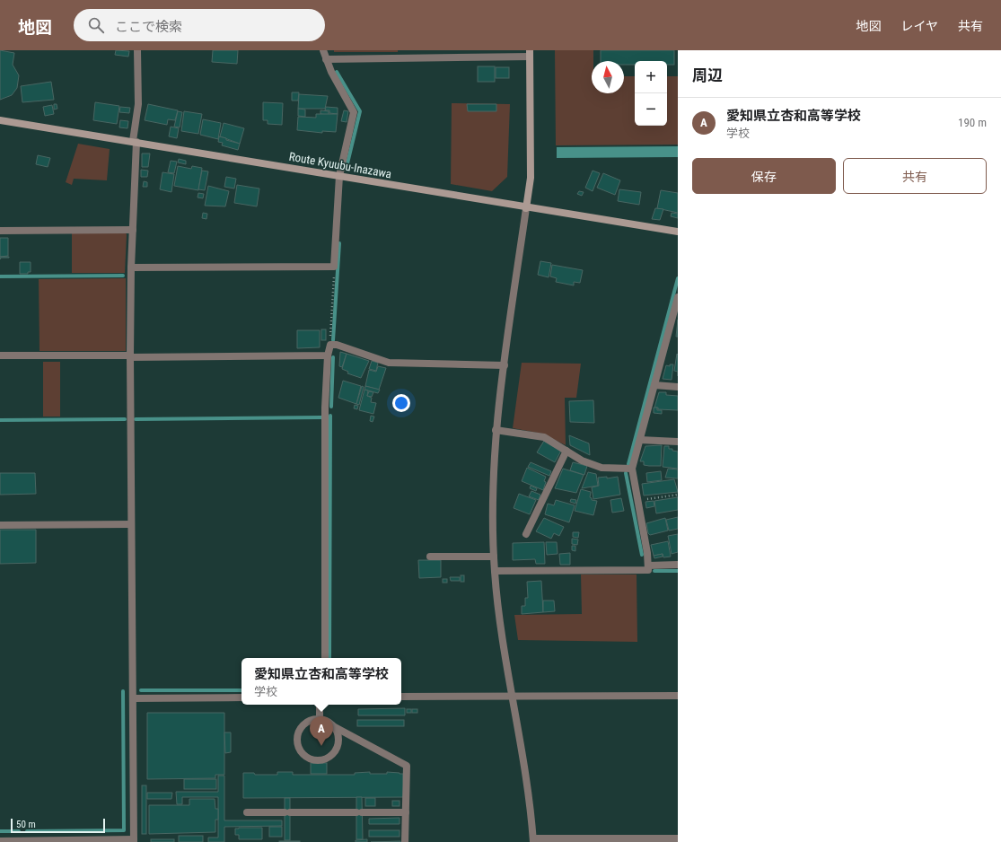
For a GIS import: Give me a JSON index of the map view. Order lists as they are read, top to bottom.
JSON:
{
  "streets": {
    "main road": ["Route Kyuubu-Inazawa"]
  },
  "scale_bar": "50 m",
  "north": "top",
  "page": {
    "header": "地図",
    "search": "ここで検索",
    "nav": ["地図", "レイヤ", "共有"],
    "heading": "周辺",
    "map_buttons": ["+", "−"],
    "list": [
      {
        "mark": "A",
        "name": "愛知県立杏和高等学校",
        "note": "学校",
        "value": "190 m"
      }
    ],
    "buttons": ["保存", "共有"],
    "popup": ["愛知県立杏和高等学校", "学校"],
    "pins": "A",
    "scale": "50 m"
  }
}
